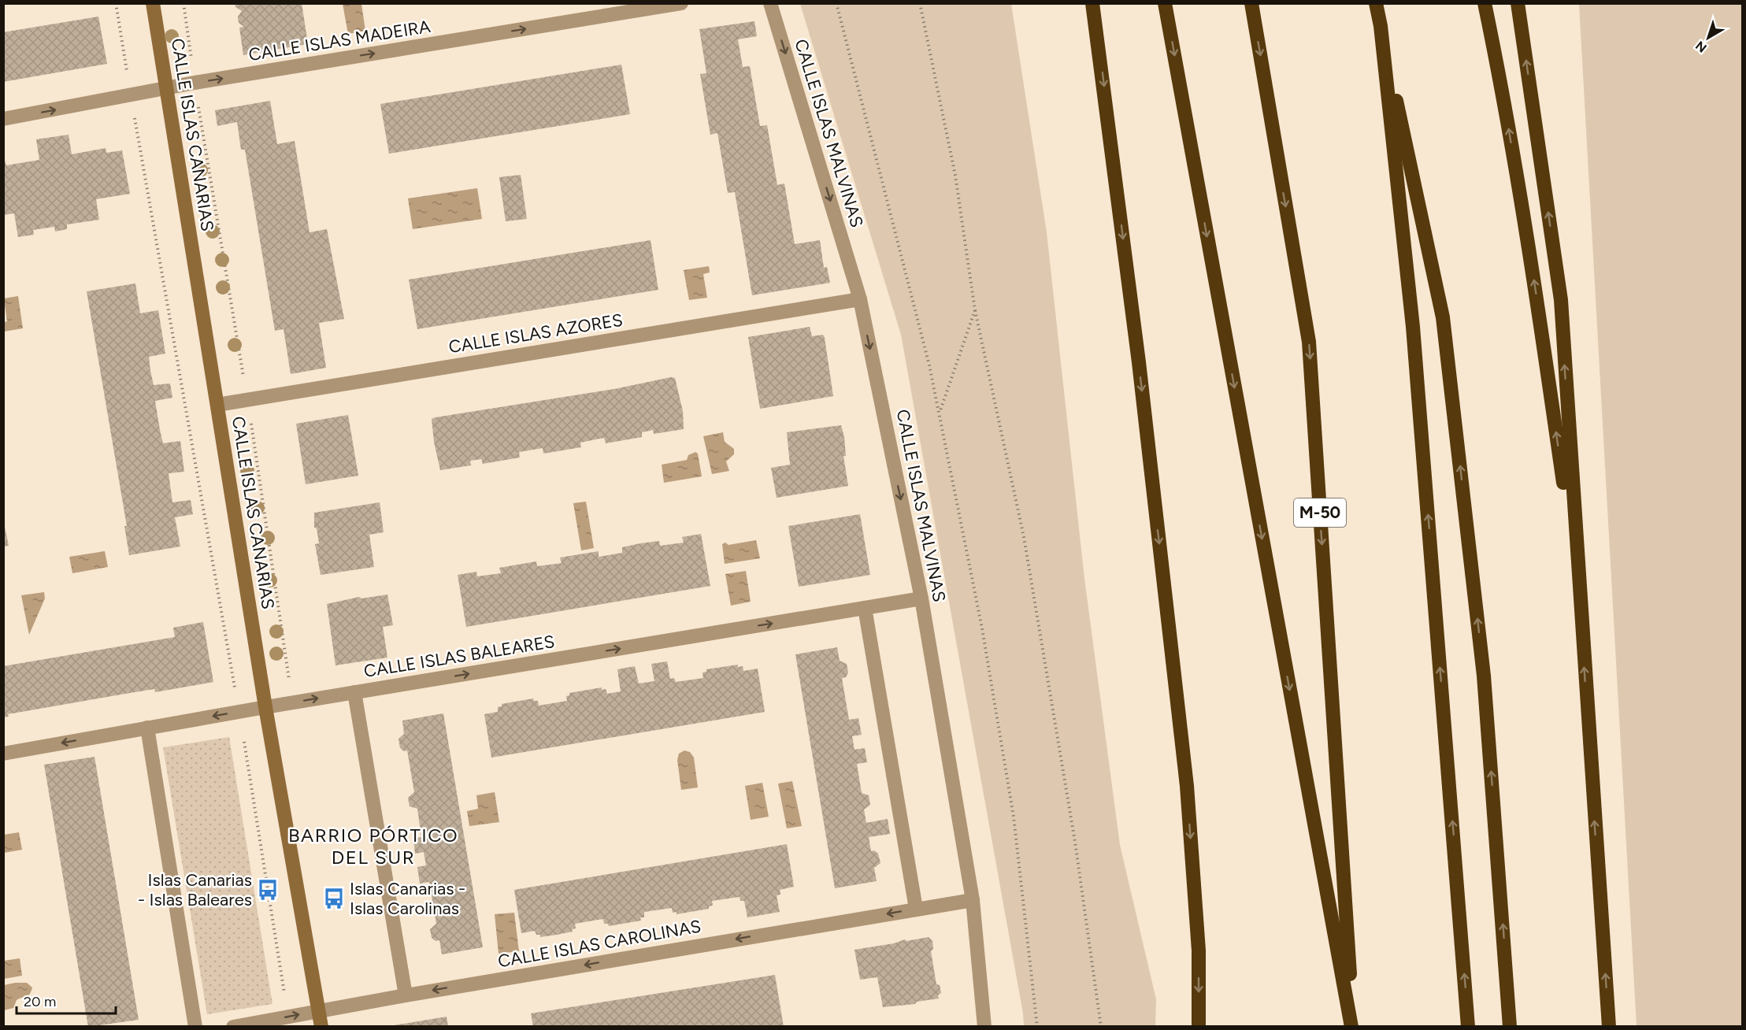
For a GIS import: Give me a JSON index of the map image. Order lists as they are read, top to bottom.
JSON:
{
  "streets": {
    "highway": ["M-50"],
    "street": [
      "CALLE ISLAS MADEIRA",
      "CALLE ISLAS MALVINAS",
      "CALLE ISLAS CANARIAS",
      "CALLE ISLAS AZORES",
      "CALLE ISLAS BALEARES",
      "CALLE ISLAS CAROLINAS"
    ]
  },
  "crossings": [
    ["CALLE ISLAS MADEIRA", "CALLE ISLAS CANARIAS"],
    ["CALLE ISLAS MALVINAS", "CALLE ISLAS AZORES"],
    ["CALLE ISLAS MALVINAS", "CALLE ISLAS BALEARES"],
    ["CALLE ISLAS MALVINAS", "CALLE ISLAS CAROLINAS"],
    ["CALLE ISLAS CANARIAS", "CALLE ISLAS AZORES"],
    ["CALLE ISLAS CANARIAS", "CALLE ISLAS BALEARES"],
    ["CALLE ISLAS CANARIAS", "CALLE ISLAS CAROLINAS"]
  ],
  "one_way": ["CALLE ISLAS MADEIRA", "CALLE ISLAS MALVINAS", "CALLE ISLAS CAROLINAS"],
  "districts": ["BARRIO PÓRTICO DEL SUR"],
  "places": {
    "bus stop": ["Islas Canarias - Islas Baleares", "Islas Canarias - Islas Carolinas"]
  },
  "scale_bar": "20 m",
  "north": "bottom left"
}
